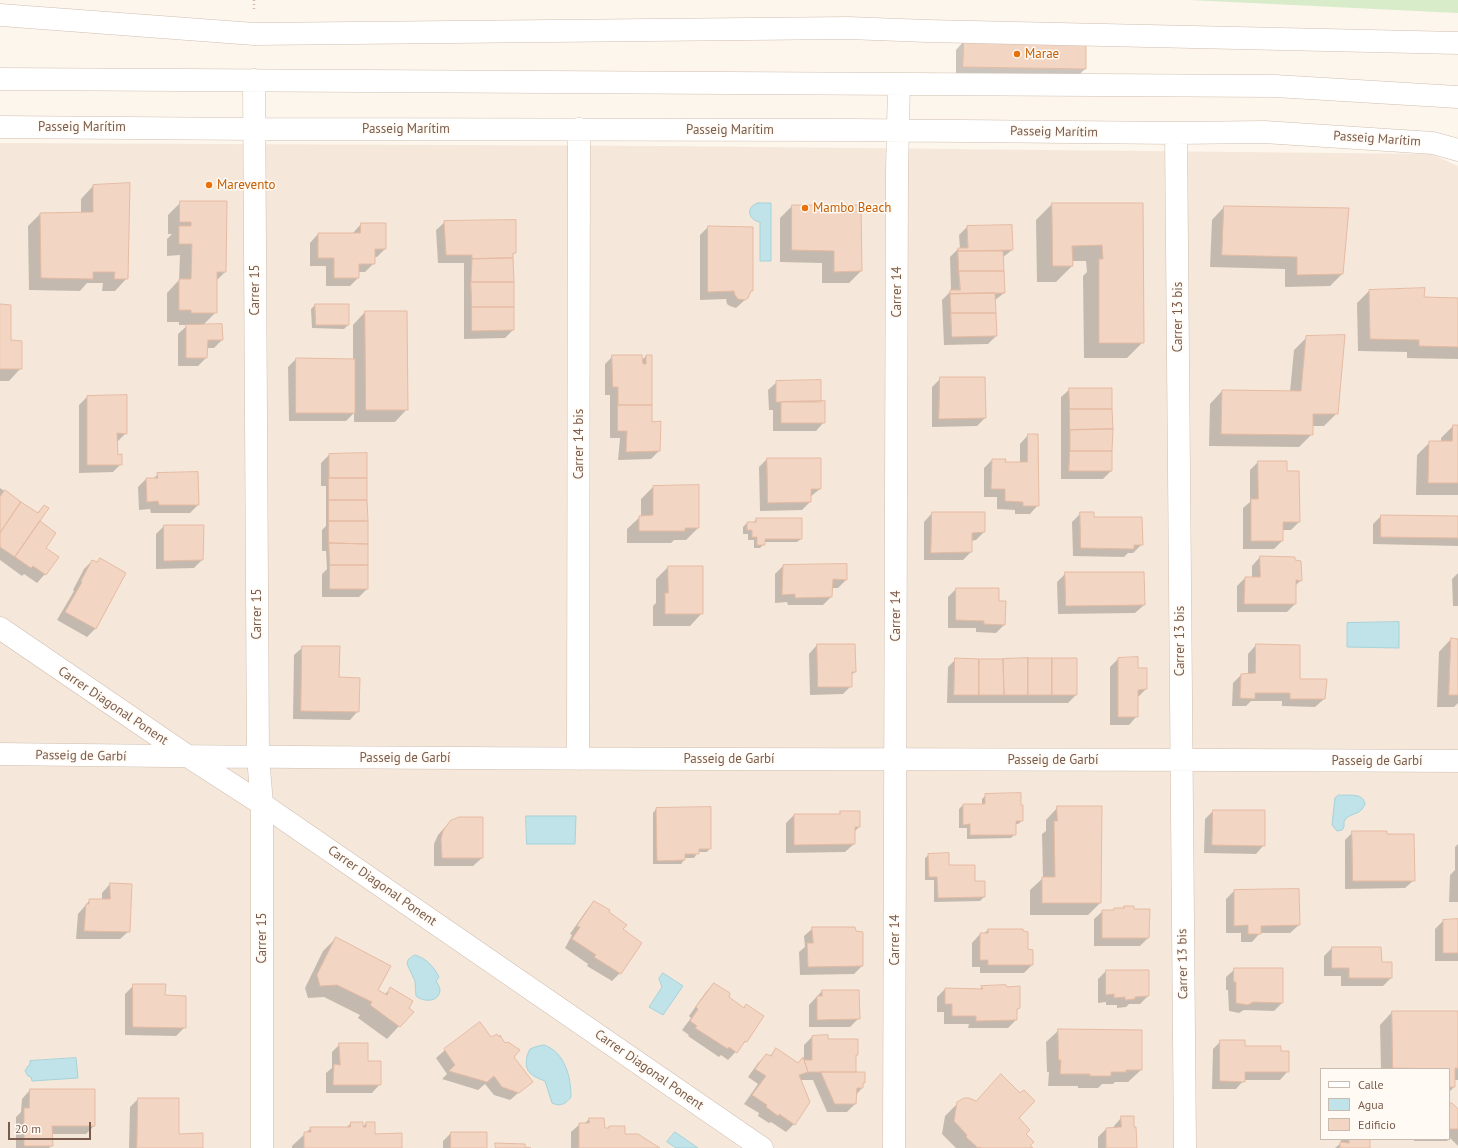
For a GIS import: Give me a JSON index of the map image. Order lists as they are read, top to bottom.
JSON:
{
  "streets": {
    "street": [
      "Passeig Marítim",
      "Carrer 15",
      "Carrer 14",
      "Carrer 13 bis",
      "Carrer 14 bis",
      "Carrer Diagonal Ponent",
      "Passeig de Garbí"
    ]
  },
  "crossings": [
    ["Passeig Marítim", "Carrer 15"],
    ["Passeig Marítim", "Carrer 14"],
    ["Passeig Marítim", "Carrer 13 bis"],
    ["Passeig Marítim", "Carrer 14 bis"],
    ["Carrer 15", "Carrer Diagonal Ponent"],
    ["Carrer 15", "Passeig de Garbí"],
    ["Carrer 14", "Passeig de Garbí"],
    ["Carrer 13 bis", "Passeig de Garbí"],
    ["Carrer 14 bis", "Passeig de Garbí"],
    ["Carrer Diagonal Ponent", "Passeig de Garbí"]
  ],
  "places": ["Marae", "Marevento", "Mambo Beach"],
  "legend": ["Calle", "Agua", "Edificio"],
  "scale_bar": "20 m"
}
